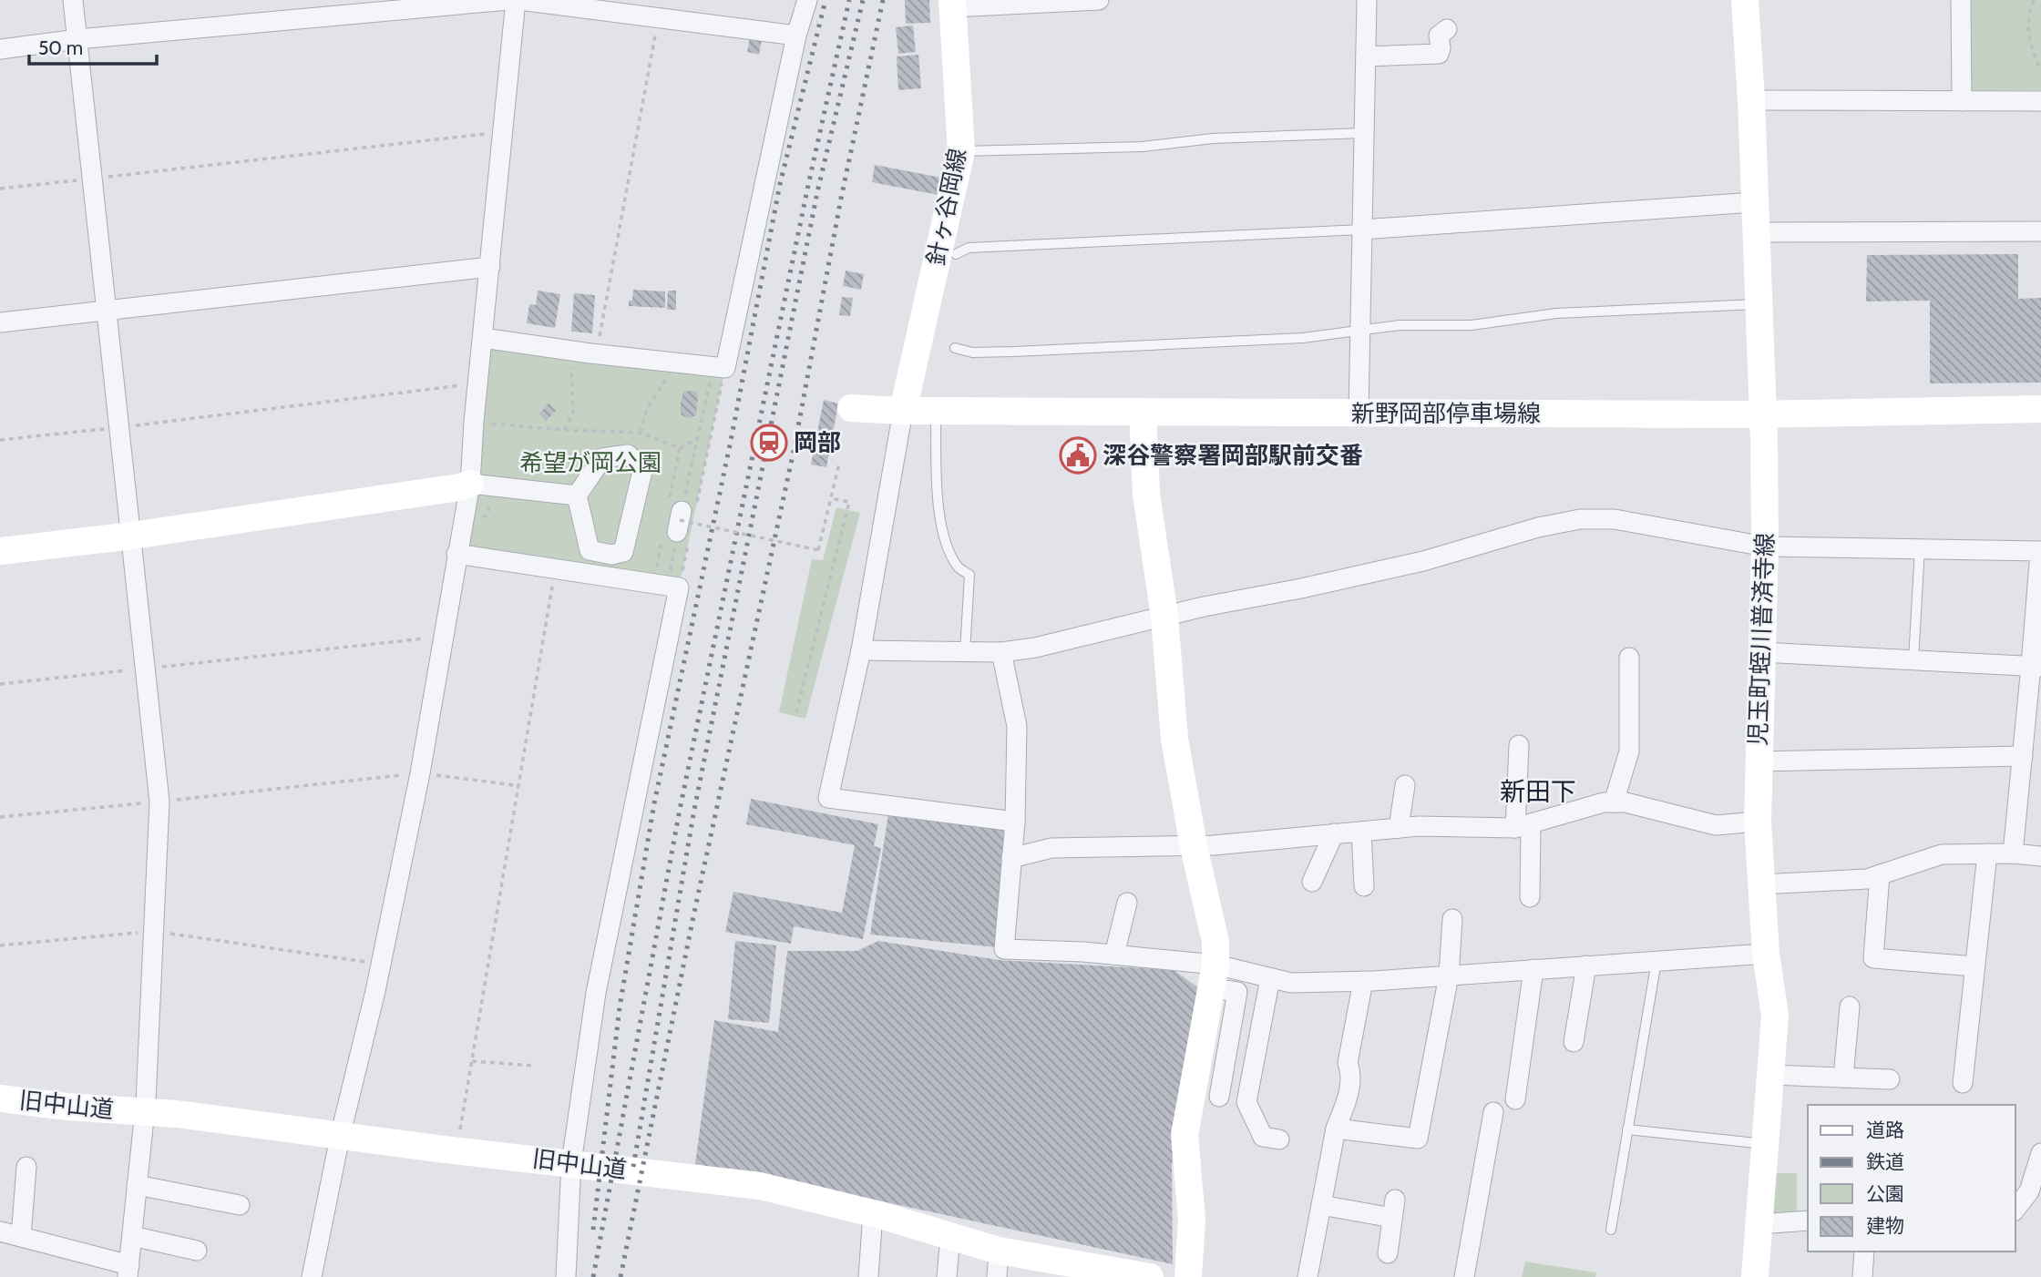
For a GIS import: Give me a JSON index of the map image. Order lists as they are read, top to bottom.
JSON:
{
  "streets": {
    "main road": [
      "針ヶ谷岡線",
      "新野岡部停車場線",
      "児玉町蛭川普済寺線",
      "旧中山道"
    ]
  },
  "crossings": [
    ["針ヶ谷岡線", "新野岡部停車場線"],
    ["新野岡部停車場線", "児玉町蛭川普済寺線"]
  ],
  "districts": ["新田下"],
  "parks": ["希望が岡公園"],
  "places": {
    "station": ["岡部"],
    "public building": ["深谷警察署岡部駅前交番"]
  },
  "legend": [
    "道路",
    "鉄道",
    "公園",
    "建物"
  ],
  "scale_bar": "50 m"
}
